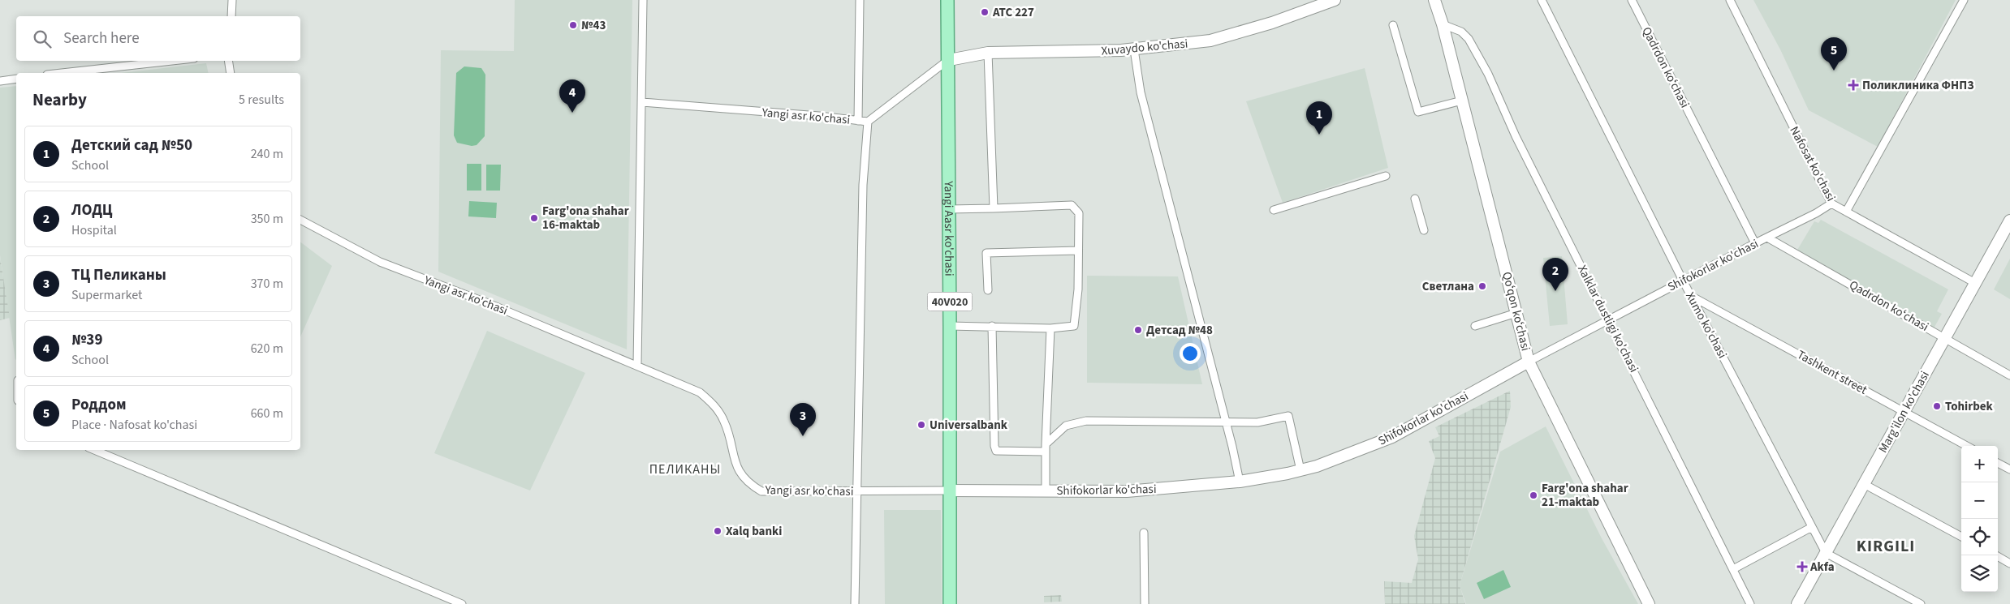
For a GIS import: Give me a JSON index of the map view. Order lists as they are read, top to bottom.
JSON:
{
  "streets": {
    "main road": ["Yangi Aasr ko'chasi", "40V020"],
    "street": [
      "Xuvaydo ko'chasi",
      "Qadrdon koʻchasi",
      "Yangi asr ko'chasi",
      "Nafosat ko'chasi",
      "Shifokorlar ko'chasi",
      "Qoʻqon koʻchasi",
      "Xalklar dustligi ko'chasi",
      "Xumo ko'chasi",
      "Tashkent street",
      "Marg'ilon ko'chasi"
    ]
  },
  "crossings": [
    ["Xuvaydo ko'chasi", "Yangi asr ko'chasi"],
    ["Xuvaydo ko'chasi", "Yangi Aasr ko'chasi"],
    ["Qadrdon koʻchasi", "Shifokorlar ko'chasi"],
    ["Qadrdon koʻchasi", "Marg'ilon ko'chasi"],
    ["Yangi asr ko'chasi", "Yangi Aasr ko'chasi"],
    ["Yangi asr ko'chasi", "Shifokorlar ko'chasi"],
    ["Nafosat ko'chasi", "Shifokorlar ko'chasi"],
    ["Nafosat ko'chasi", "Marg'ilon ko'chasi"],
    ["Yangi Aasr ko'chasi", "Shifokorlar ko'chasi"],
    ["Shifokorlar ko'chasi", "Qoʻqon koʻchasi"],
    ["Shifokorlar ko'chasi", "Xalklar dustligi ko'chasi"],
    ["Shifokorlar ko'chasi", "Xumo ko'chasi"],
    ["Qoʻqon koʻchasi", "Xalklar dustligi ko'chasi"],
    ["Xumo ko'chasi", "Tashkent street"],
    ["Xumo ko'chasi", "Marg'ilon ko'chasi"],
    ["Tashkent street", "Marg'ilon ko'chasi"]
  ],
  "districts": ["ПЕЛИКАНЫ", "KIRGILI"],
  "places": {
    "other": [
      "АТС 227",
      "№43",
      "Farg'ona shahar 16-maktab",
      "Светлана",
      "Детсад №48",
      "Tohirbek",
      "Universalbank",
      "Farg'ona shahar 21-maktab",
      "Xalq banki"
    ],
    "health": ["Поликлиника ФНПЗ", "Akfa"]
  },
  "page": {
    "search": "Search here",
    "pins": [
      "5",
      "4",
      "1",
      "2",
      "3"
    ],
    "heading": ["Nearby", "5 results"],
    "list": [
      {
        "mark": "1",
        "name": "Детский сад №50",
        "note": "School",
        "value": "240 m"
      },
      {
        "mark": "2",
        "name": "ЛОДЦ",
        "note": "Hospital",
        "value": "350 m"
      },
      {
        "mark": "3",
        "name": "ТЦ Пеликаны",
        "note": "Supermarket",
        "value": "370 m"
      },
      {
        "mark": "4",
        "name": "№39",
        "note": "School",
        "value": "620 m"
      },
      {
        "mark": "5",
        "name": "Роддом",
        "note": "Place · Nafosat ko'chasi",
        "value": "660 m"
      }
    ],
    "map_buttons": ["+", "−"]
  }
}
